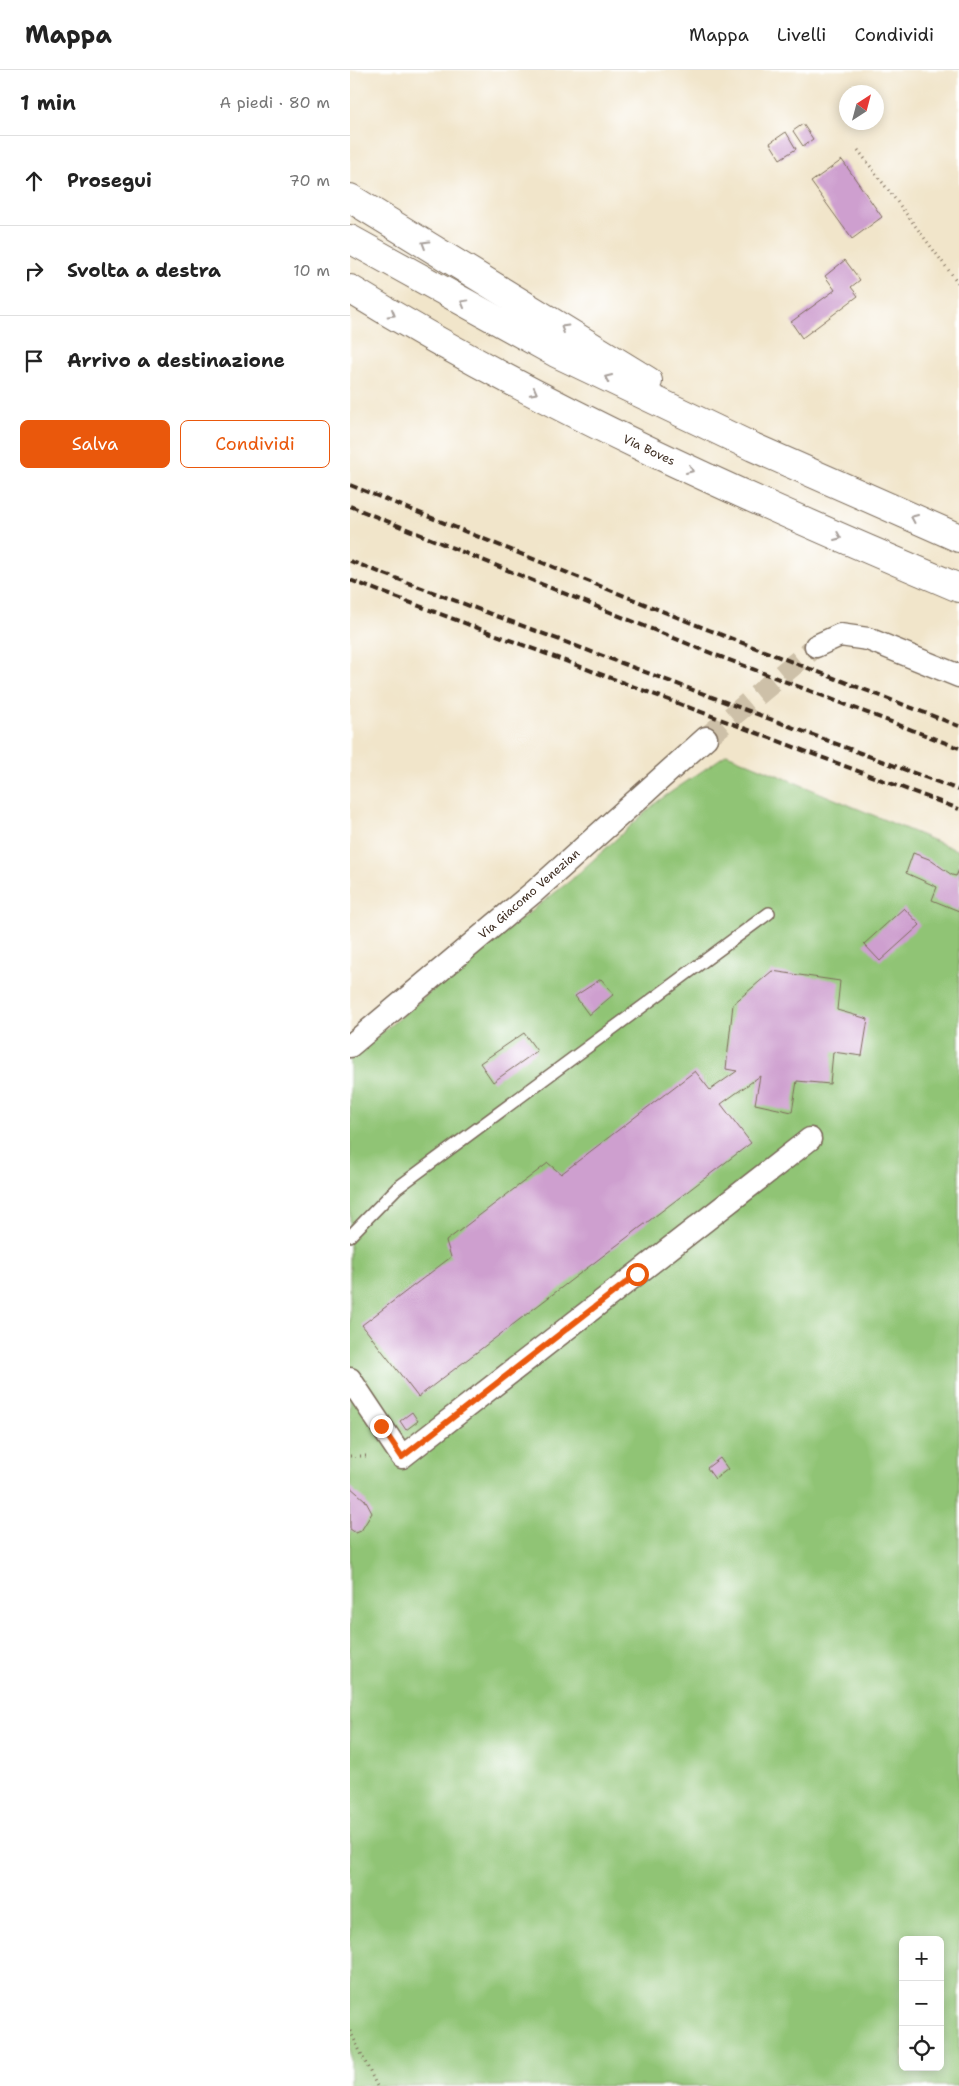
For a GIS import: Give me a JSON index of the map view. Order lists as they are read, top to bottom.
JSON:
{
  "streets": {
    "highway": ["Via Boves"],
    "street": ["Via Giacomo Venezian"]
  },
  "north": "top right",
  "page": {
    "header": "Mappa",
    "nav": ["Mappa", "Livelli", "Condividi"],
    "heading": ["1 min", "A piedi · 80 m"],
    "list": [
      ["Prosegui", "70 m"],
      ["Svolta a destra", "10 m"],
      "Arrivo a destinazione"
    ],
    "buttons": ["Salva", "Condividi"],
    "map_buttons": ["+", "−"]
  }
}
